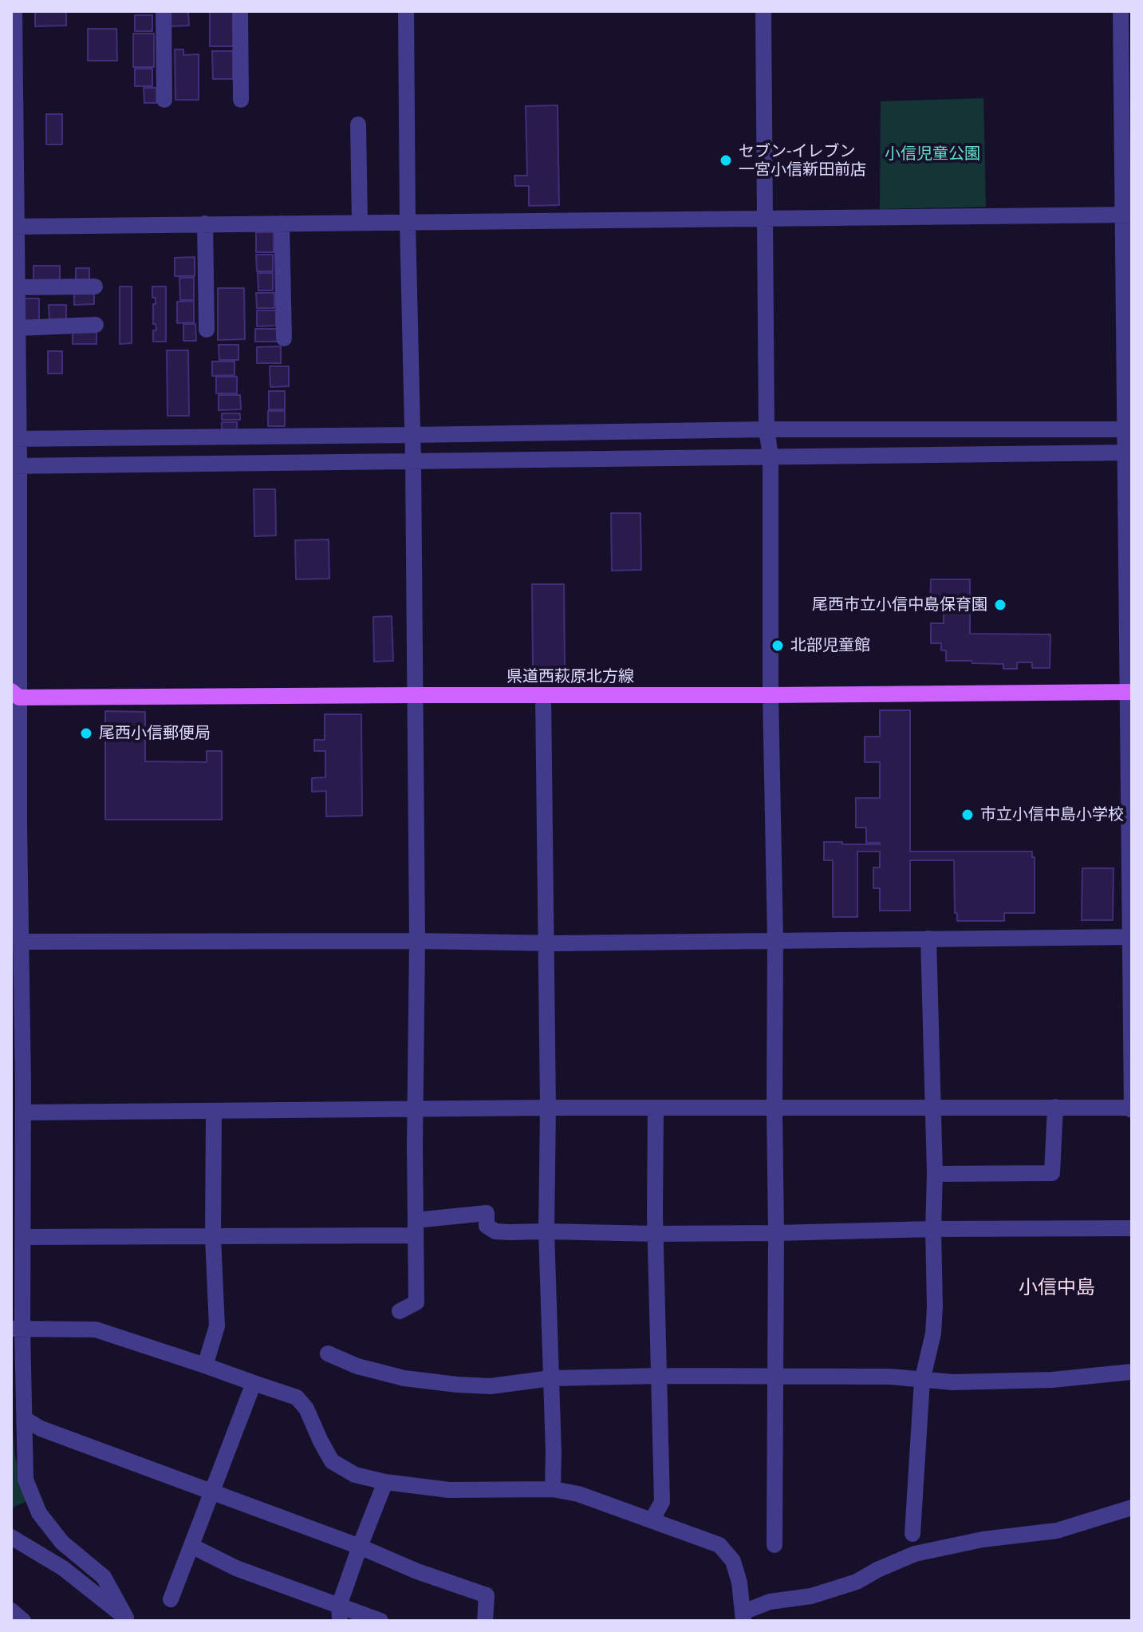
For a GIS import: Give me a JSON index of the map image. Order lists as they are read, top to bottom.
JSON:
{
  "streets": {
    "main road": ["県道西萩原北方線"]
  },
  "districts": ["小信中島"],
  "parks": ["小信児童公園"],
  "places": [
    "セブン-イレブン 一宮小信新田前店",
    "尾西市立小信中島保育園",
    "北部児童館",
    "尾西小信郵便局",
    "市立小信中島小学校"
  ]
}
